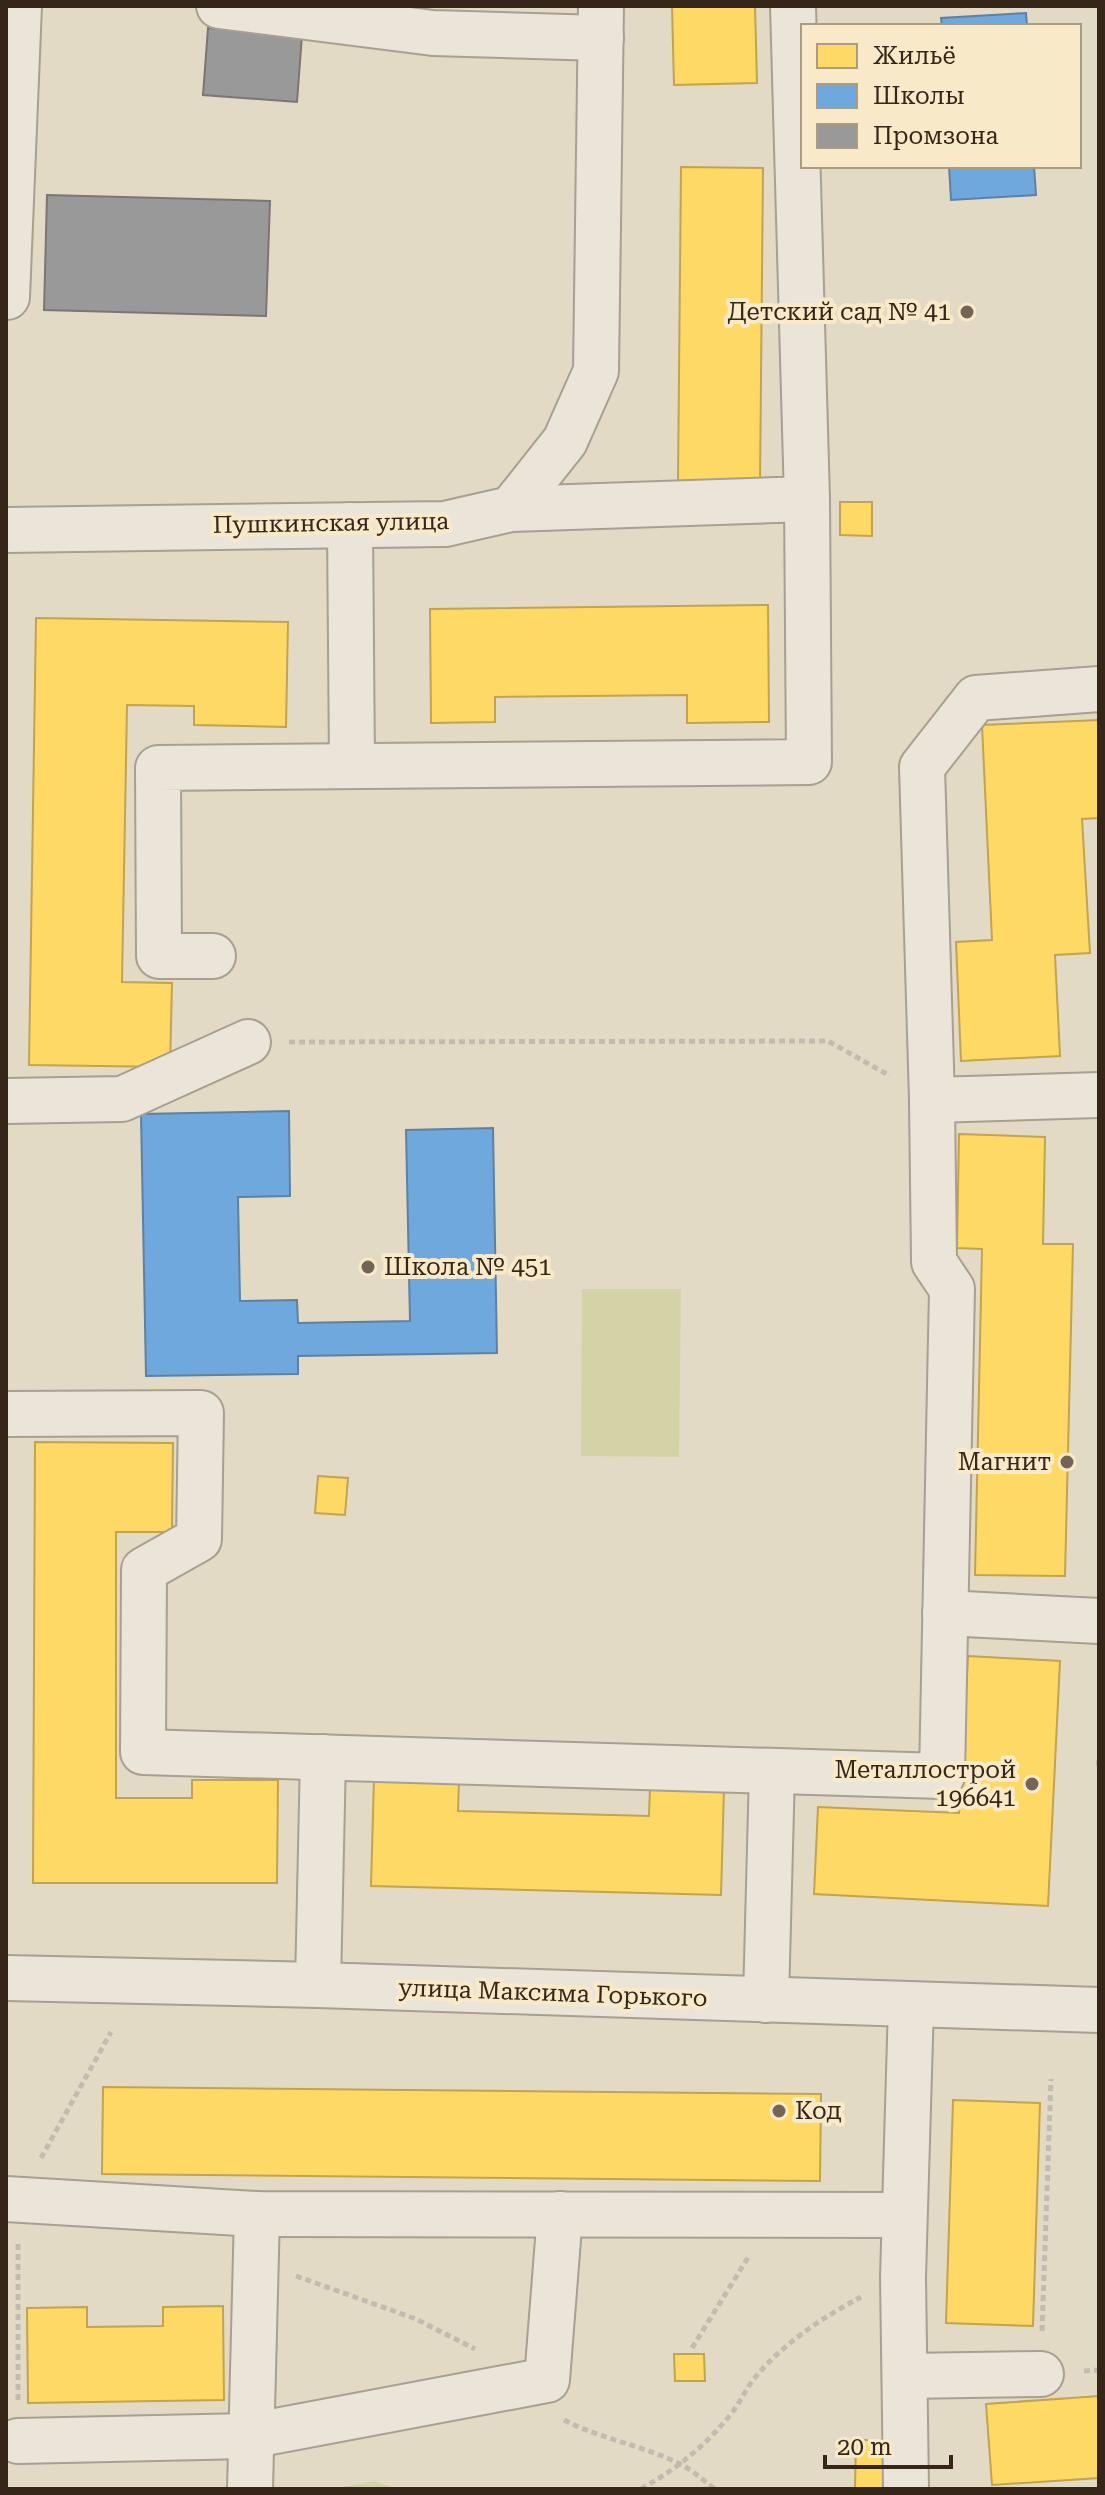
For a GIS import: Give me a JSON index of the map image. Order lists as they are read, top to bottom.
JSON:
{
  "streets": {
    "street": ["Пушкинская улица", "улица Максима Горького"]
  },
  "places": [
    "Детский сад № 41",
    "Школа № 451",
    "Магнит",
    "Металлострой 196641",
    "Код"
  ],
  "legend": ["Жильё", "Школы", "Промзона"],
  "scale_bar": "20 m"
}
